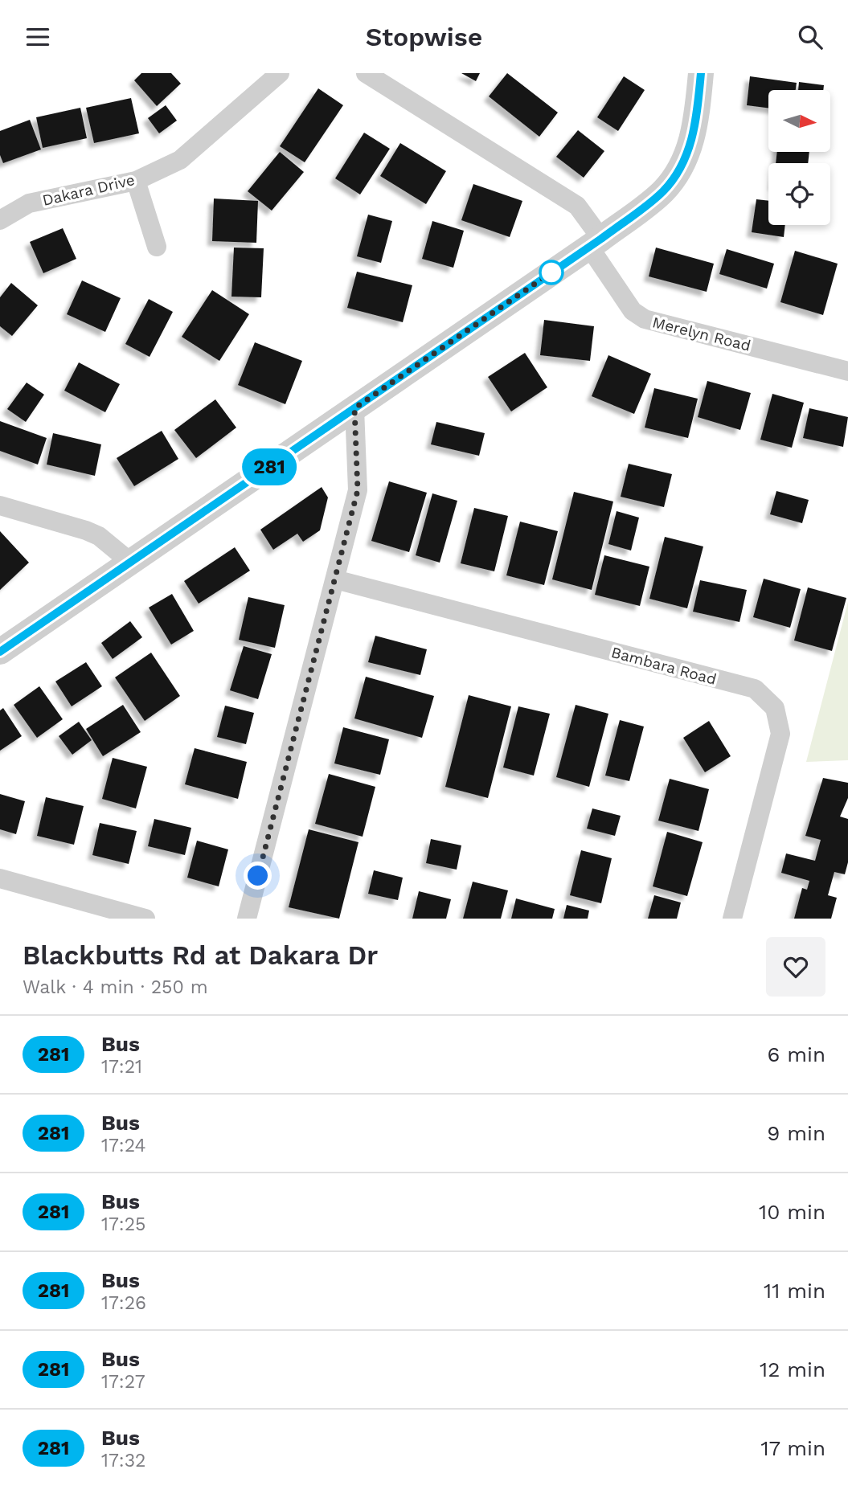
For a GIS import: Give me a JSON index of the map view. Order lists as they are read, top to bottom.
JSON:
{
  "streets": {
    "street": ["Dakara Drive", "Merelyn Road", "Bambara Road"]
  },
  "lines": ["bus line 281"],
  "north": "right",
  "page": {
    "header": "Stopwise",
    "on_map": "281",
    "heading": ["Blackbutts Rd at Dakara Dr", "Walk · 4 min · 250 m"],
    "list": [
      {
        "mark": "281",
        "name": "Bus",
        "note": "17:21",
        "value": "6 min"
      },
      {
        "mark": "281",
        "name": "Bus",
        "note": "17:24",
        "value": "9 min"
      },
      {
        "mark": "281",
        "name": "Bus",
        "note": "17:25",
        "value": "10 min"
      },
      {
        "mark": "281",
        "name": "Bus",
        "note": "17:26",
        "value": "11 min"
      },
      {
        "mark": "281",
        "name": "Bus",
        "note": "17:27",
        "value": "12 min"
      },
      {
        "mark": "281",
        "name": "Bus",
        "note": "17:32",
        "value": "17 min"
      }
    ]
  }
}
